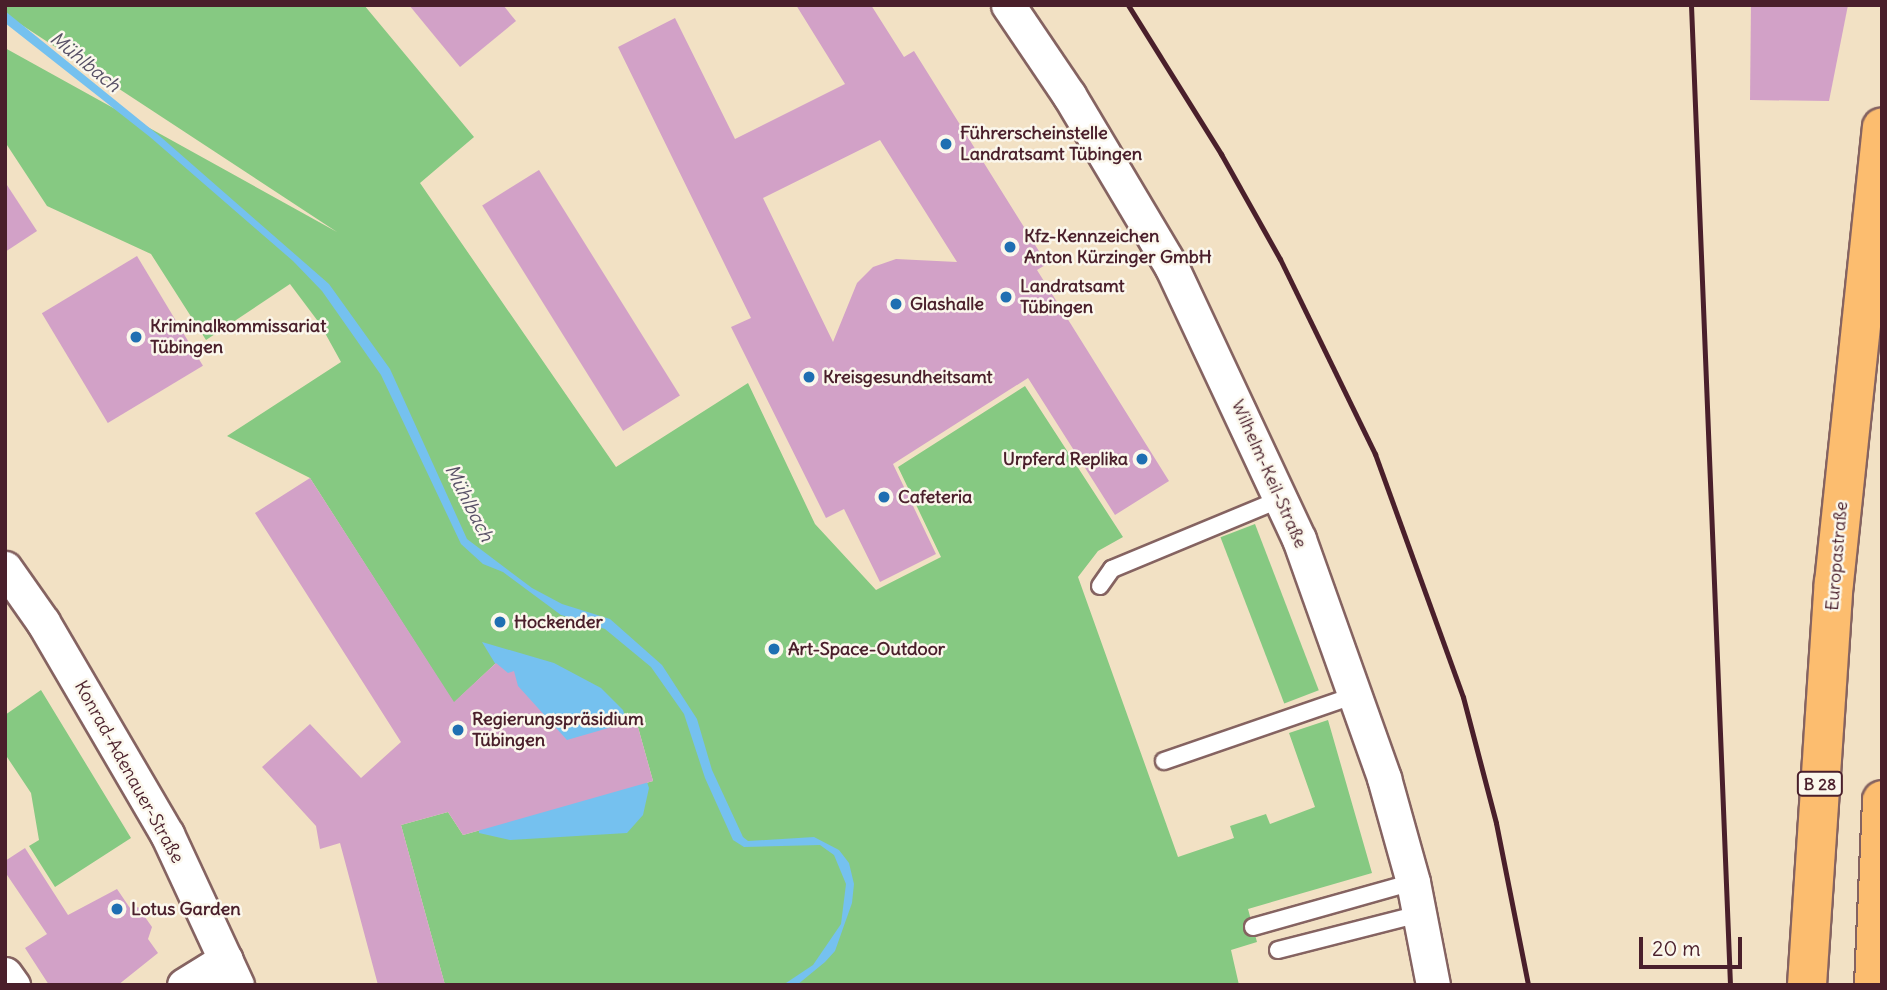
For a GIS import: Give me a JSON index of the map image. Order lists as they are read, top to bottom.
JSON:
{
  "streets": {
    "main road": ["Europastraße", "B 28"],
    "street": ["Wilhelm-Keil-Straße", "Konrad-Adenauer-Straße"]
  },
  "water": ["Mühlbach"],
  "places": [
    "Führerscheinstelle Landratsamt Tübingen",
    "Kfz-Kennzeichen Anton Kürzinger GmbH",
    "Landratsamt Tübingen",
    "Glashalle",
    "Kriminalkommissariat Tübingen",
    "Kreisgesundheitsamt",
    "Urpferd Replika",
    "Cafeteria",
    "Hockender",
    "Art-Space-Outdoor",
    "Regierungspräsidium Tübingen",
    "Lotus Garden"
  ],
  "scale_bar": "20 m"
}
